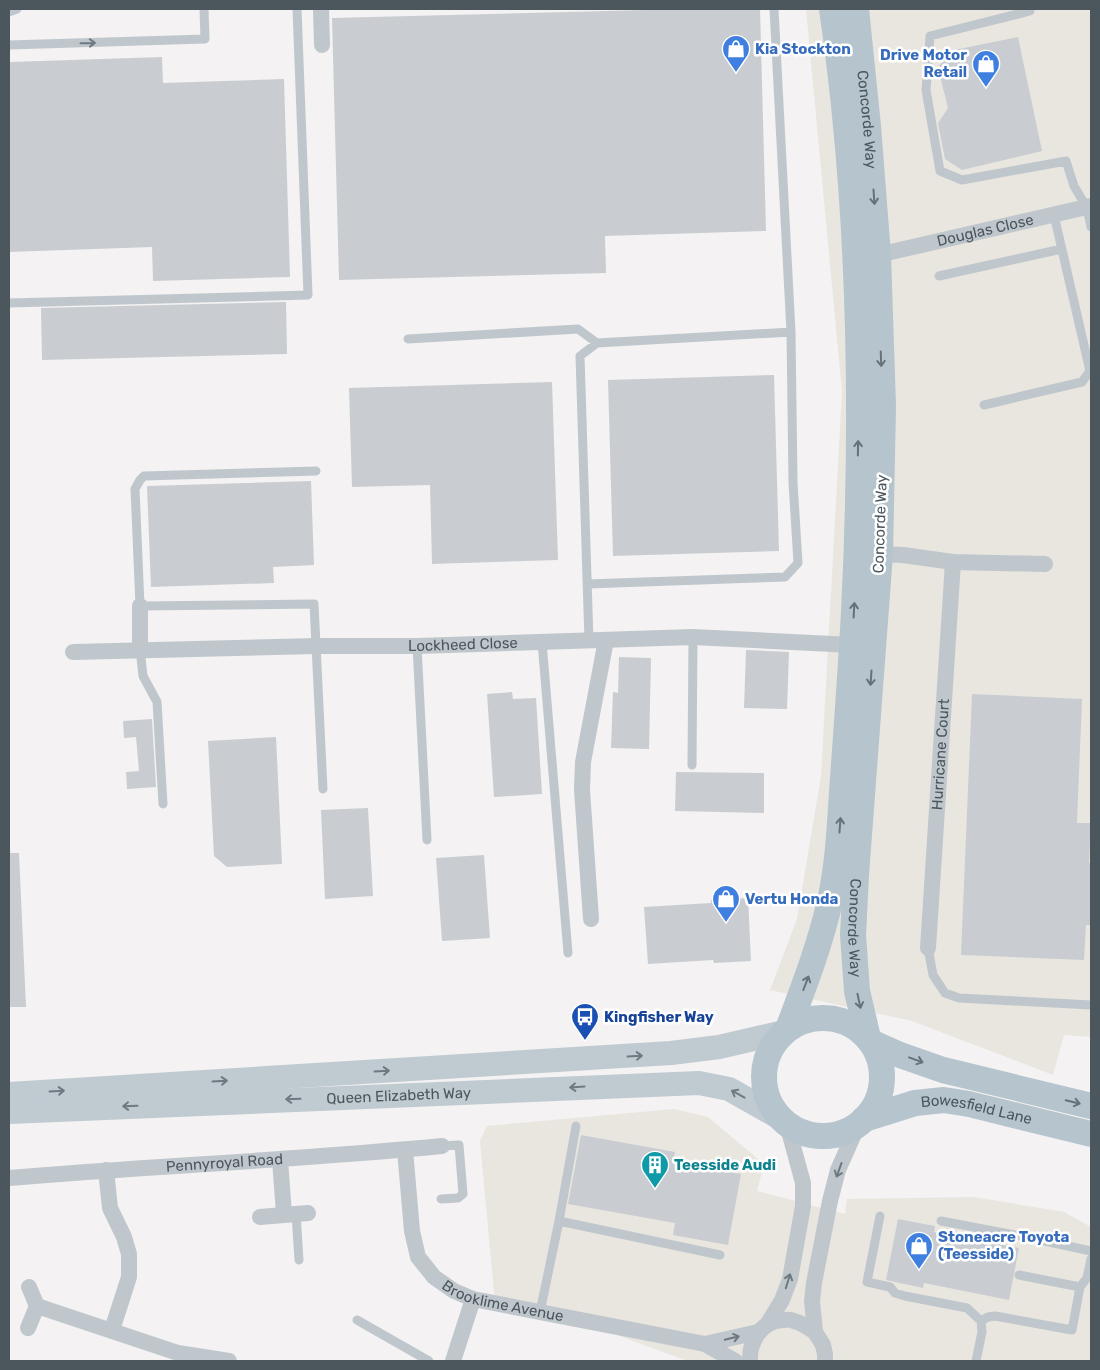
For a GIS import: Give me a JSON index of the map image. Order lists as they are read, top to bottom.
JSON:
{
  "streets": {
    "main road": ["Concorde Way", "Bowesfield Lane"],
    "street": [
      "Douglas Close",
      "Lockheed Close",
      "Hurricane Court",
      "Queen Elizabeth Way",
      "Pennyroyal Road",
      "Brooklime Avenue"
    ]
  },
  "crossings": [
    ["Concorde Way", "Douglas Close"],
    ["Concorde Way", "Lockheed Close"],
    ["Concorde Way", "Queen Elizabeth Way"],
    ["Concorde Way", "Bowesfield Lane"],
    ["Queen Elizabeth Way", "Bowesfield Lane"],
    ["Pennyroyal Road", "Brooklime Avenue"]
  ],
  "places": {
    "shop": [
      "Kia Stockton",
      "Drive Motor Retail",
      "Vertu Honda",
      "Stoneacre Toyota (Teesside)"
    ],
    "bus stop": ["Kingfisher Way"],
    "building": ["Teesside Audi"]
  }
}
